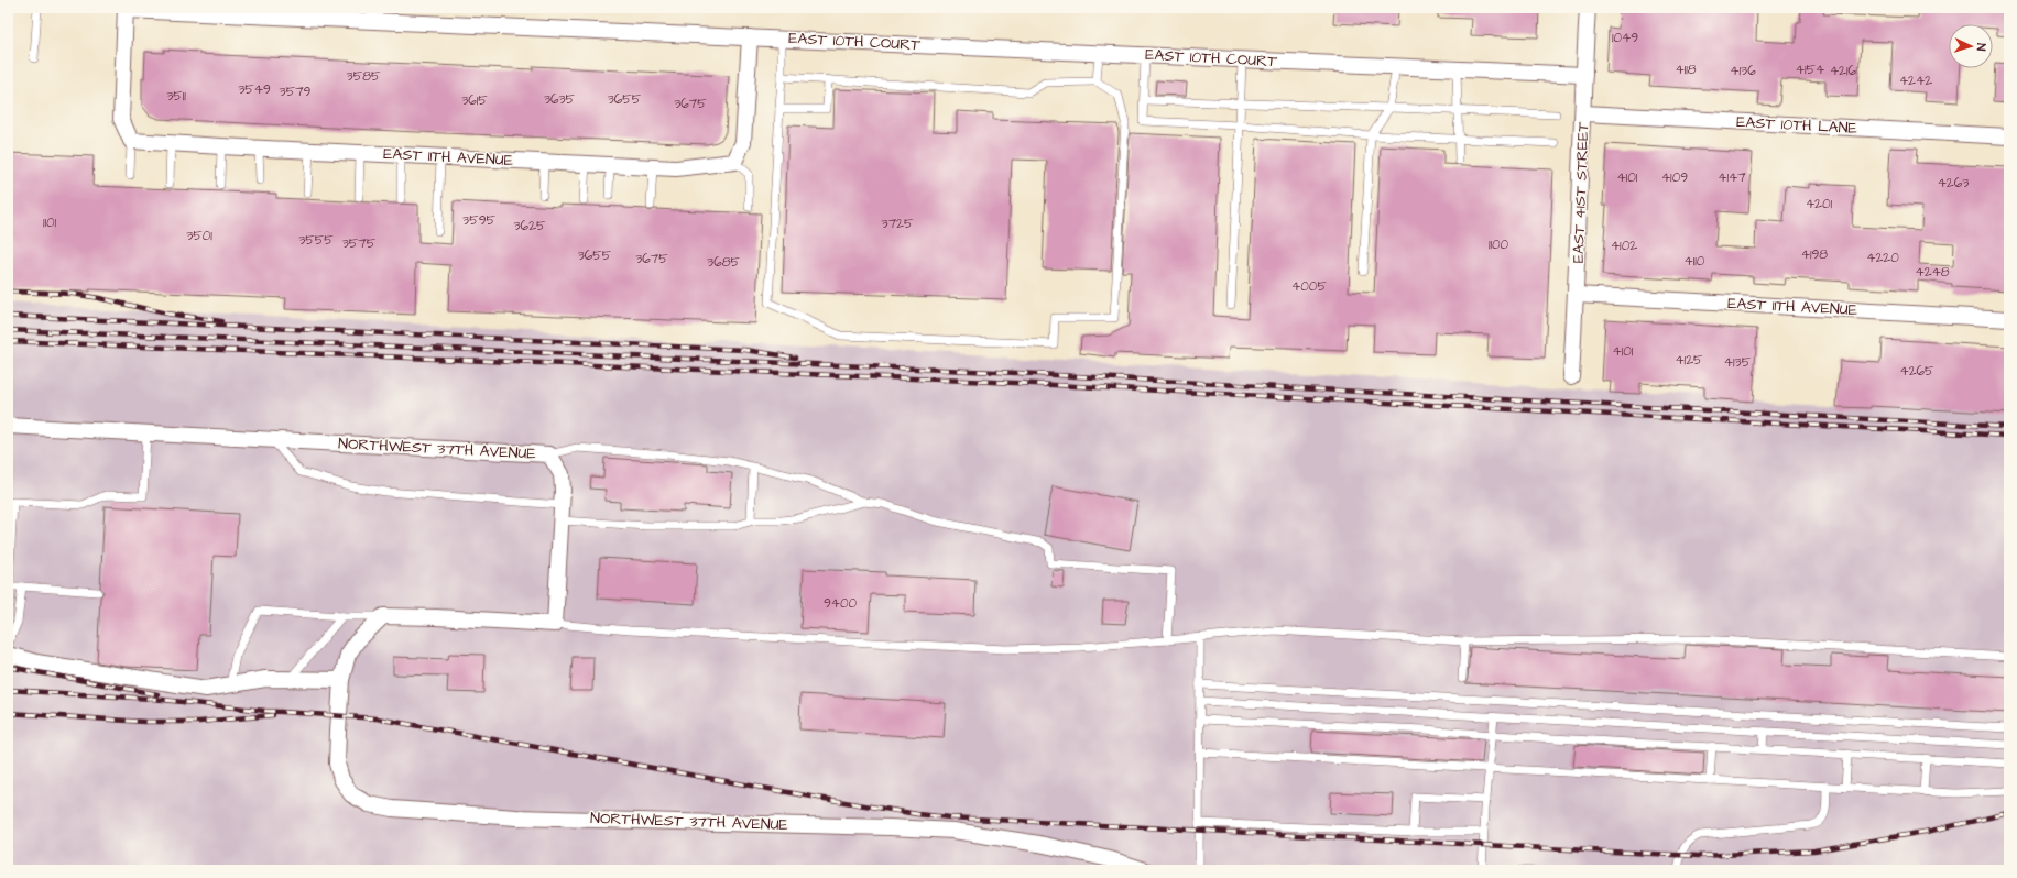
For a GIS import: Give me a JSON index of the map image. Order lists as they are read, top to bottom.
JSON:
{
  "streets": {
    "street": [
      "EAST 10TH COURT",
      "EAST 10TH LANE",
      "EAST 11TH AVENUE",
      "EAST 41ST STREET",
      "NORTHWEST 37TH AVENUE"
    ]
  },
  "crossings": [
    ["EAST 10TH COURT", "EAST 41ST STREET"],
    ["EAST 10TH LANE", "EAST 41ST STREET"],
    ["EAST 11TH AVENUE", "EAST 41ST STREET"]
  ],
  "house_numbers": [
    "1049",
    "4118",
    "4154",
    "4136",
    "4216",
    "3585",
    "4242",
    "3549",
    "3579",
    "3511",
    "3635",
    "3655",
    "3615",
    "3675",
    "4101",
    "4109",
    "4147",
    "4263",
    "4201",
    "3595",
    "1101",
    "3725",
    "3625",
    "3501",
    "3555",
    "3575",
    "1100",
    "4102",
    "4198",
    "3655",
    "4220",
    "3675",
    "4110",
    "3685",
    "4248",
    "4005",
    "4101",
    "4125",
    "4135",
    "4265",
    "9400"
  ],
  "north": "right"
}
